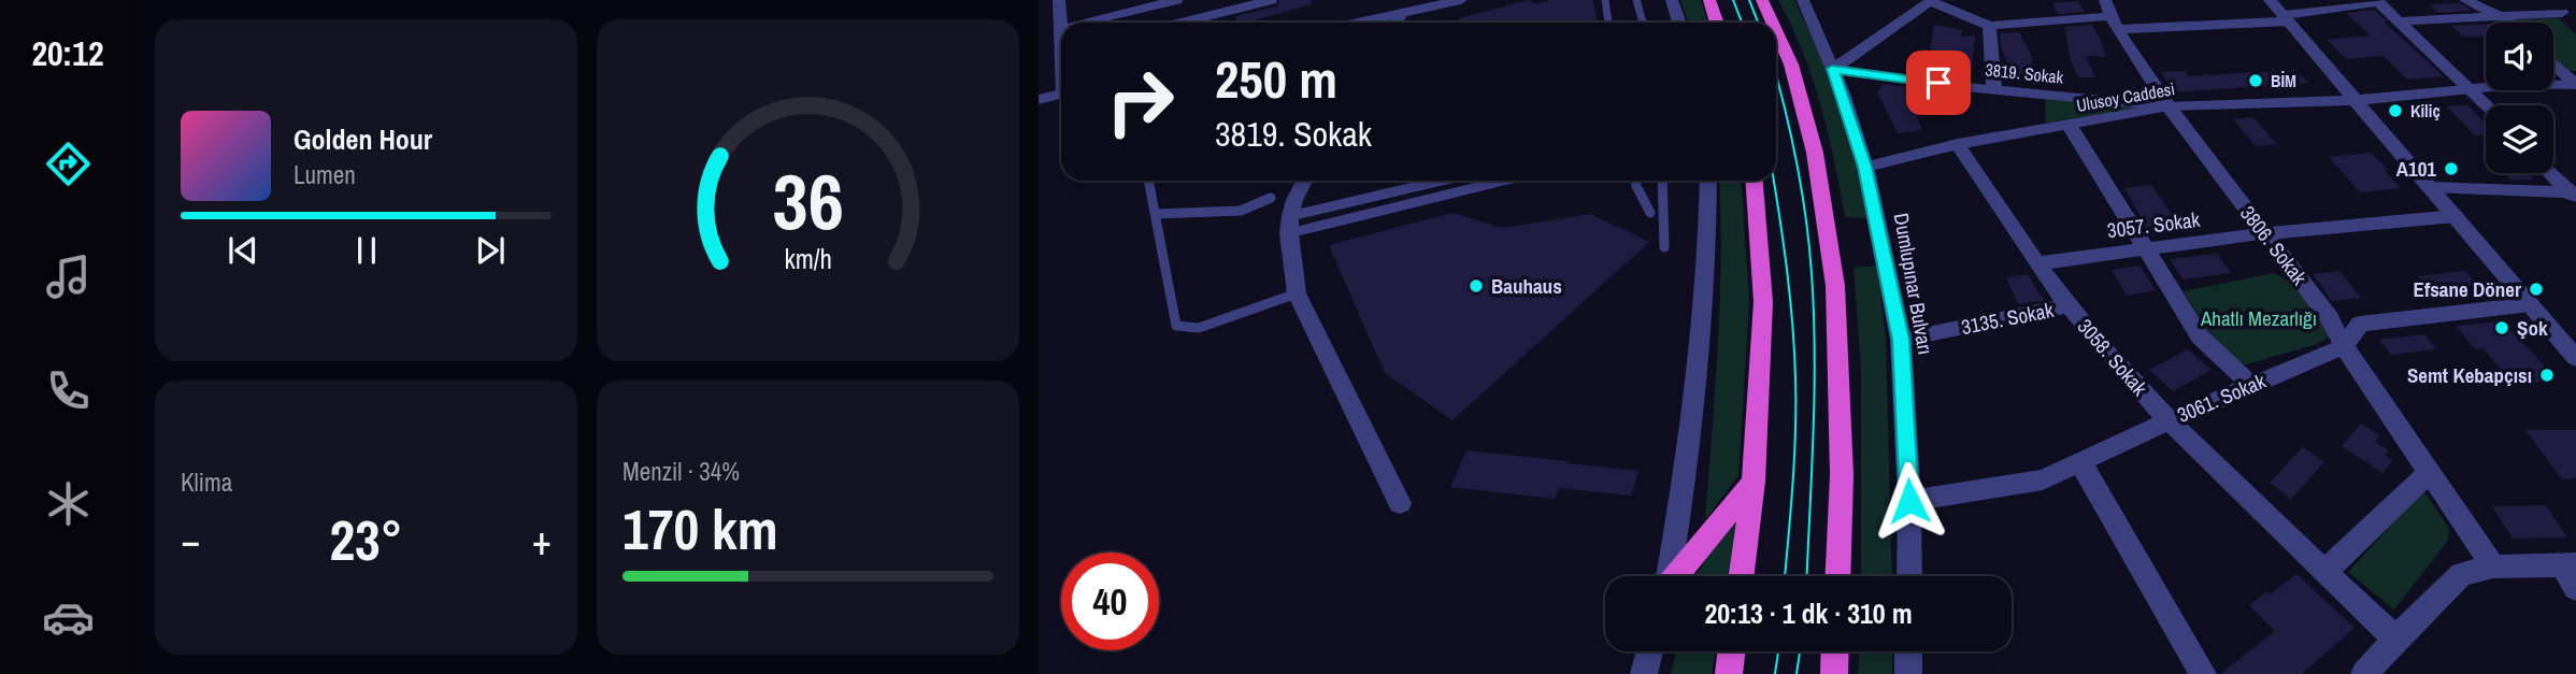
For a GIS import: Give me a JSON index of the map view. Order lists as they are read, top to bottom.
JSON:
{
  "streets": {
    "street": [
      "3819. Sokak",
      "Ulusoy Caddesi",
      "3057. Sokak",
      "3806. Sokak",
      "Dumlupınar Bulvarı",
      "3135. Sokak",
      "3058. Sokak",
      "3061. Sokak"
    ]
  },
  "crossings": [
    ["3819. Sokak", "Ulusoy Caddesi"],
    ["3819. Sokak", "3806. Sokak"],
    ["3819. Sokak", "Dumlupınar Bulvarı"],
    ["Ulusoy Caddesi", "3806. Sokak"],
    ["Ulusoy Caddesi", "Dumlupınar Bulvarı"],
    ["Ulusoy Caddesi", "3058. Sokak"],
    ["3057. Sokak", "3806. Sokak"],
    ["3057. Sokak", "3058. Sokak"],
    ["3806. Sokak", "3061. Sokak"],
    ["Dumlupınar Bulvarı", "3135. Sokak"],
    ["Dumlupınar Bulvarı", "3061. Sokak"],
    ["3135. Sokak", "3058. Sokak"],
    ["3058. Sokak", "3061. Sokak"]
  ],
  "parks": ["Ahatlı Mezarlığı"],
  "places": [
    "BİM",
    "Kiliç",
    "A101",
    "Bauhaus",
    "Efsane Döner",
    "Şok",
    "Semt Kebapçısı"
  ],
  "page": {
    "tabs": "20:12",
    "turn": ["250 m", "3819. Sokak"],
    "song": ["Golden Hour", "Lumen"],
    "tile": [
      "Klima",
      ["Menzil · 34%", "170 km"]
    ],
    "heat": ["−", "23°", "+"],
    "limit": "40",
    "trip": "20:13 · 1 dk · 310 m",
    "gauge": ["36", "km/h"]
  }
}
